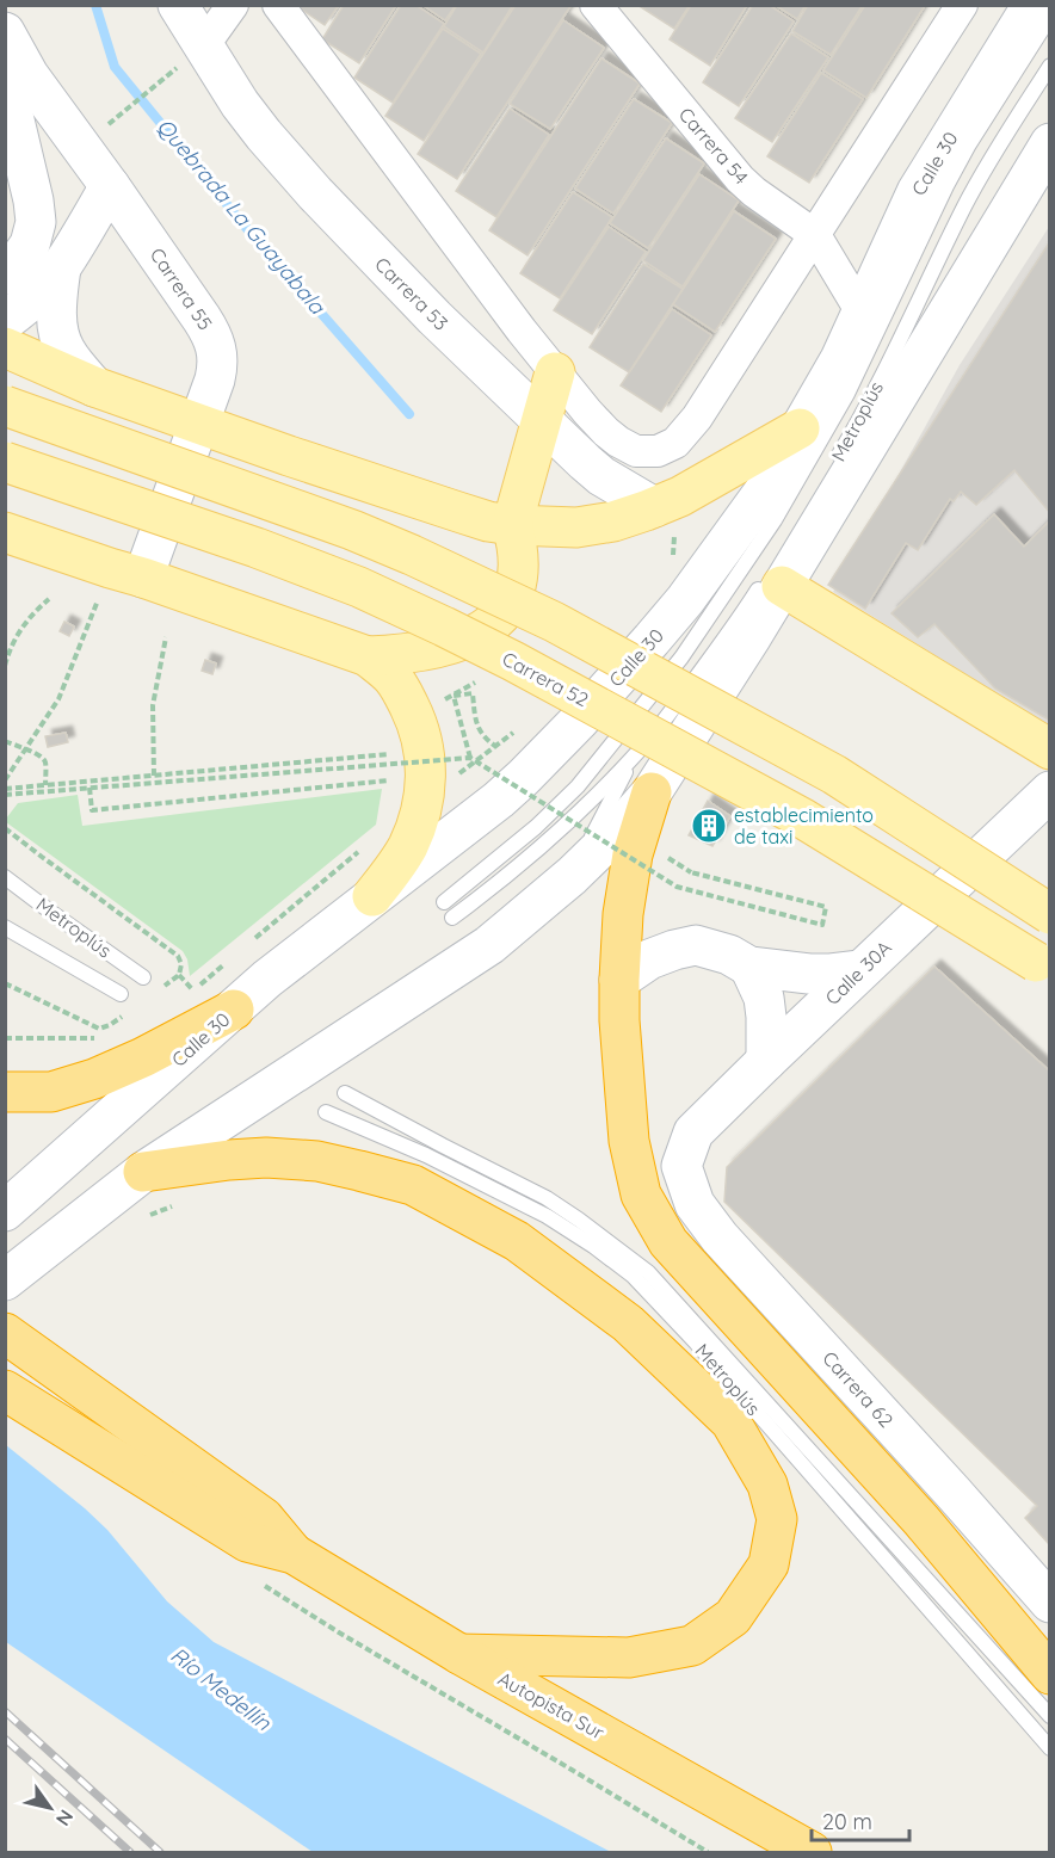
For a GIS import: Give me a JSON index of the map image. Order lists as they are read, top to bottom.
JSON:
{
  "streets": {
    "highway": ["Autopista Sur"],
    "main road": ["Carrera 52"],
    "street": [
      "Carrera 54",
      "Calle 30",
      "Carrera 55",
      "Carrera 53",
      "Calle 30A",
      "Carrera 62"
    ],
    "lane": ["Metroplús"]
  },
  "crossings": [
    ["Carrera 54", "Calle 30"],
    ["Calle 30", "Metroplús"],
    ["Calle 30A", "Carrera 62"]
  ],
  "water": ["Quebrada La Guayabala", "Río Medellín"],
  "places": {
    "building": ["establecimiento de taxi"]
  },
  "scale_bar": "20 m",
  "north": "bottom right"
}
